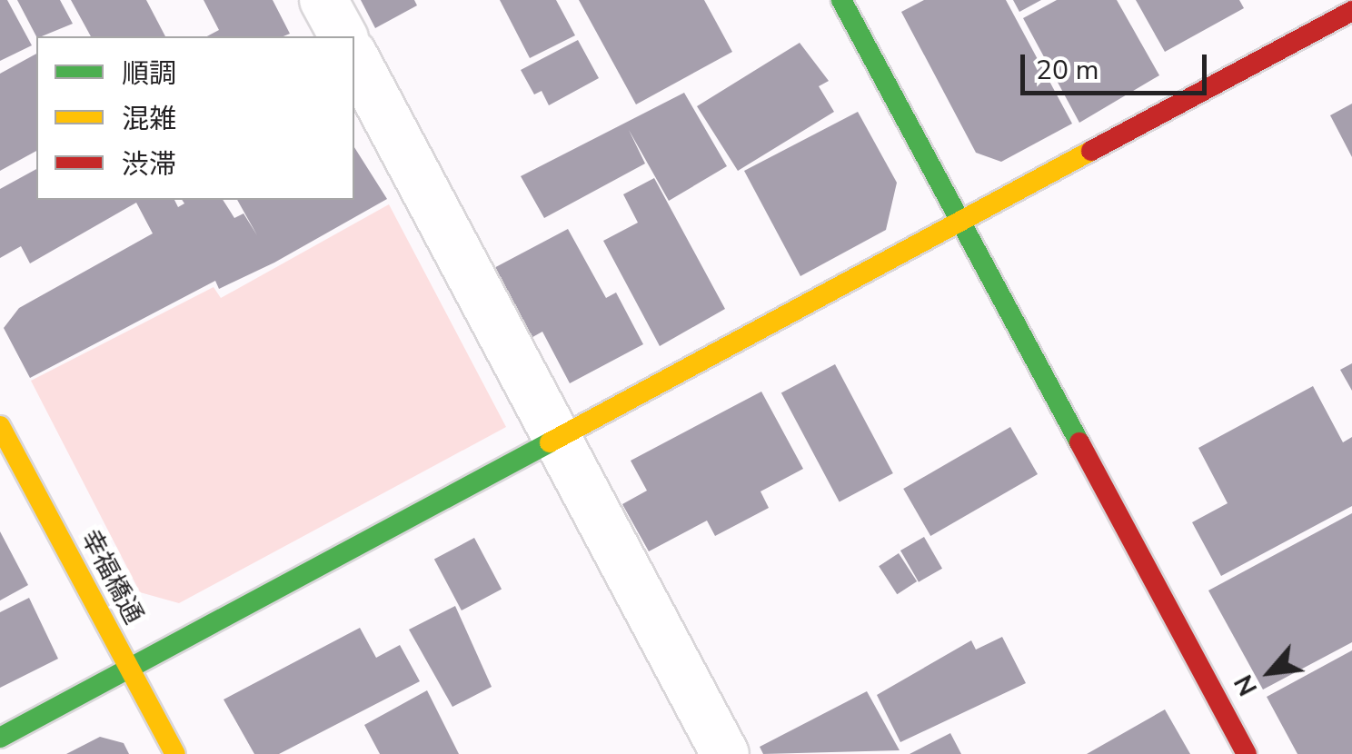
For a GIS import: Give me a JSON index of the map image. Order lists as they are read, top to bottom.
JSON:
{
  "streets": {
    "street": ["幸福橋通"]
  },
  "legend": ["順調", "混雑", "渋滞"],
  "scale_bar": "20 m",
  "north": "bottom left"
}
